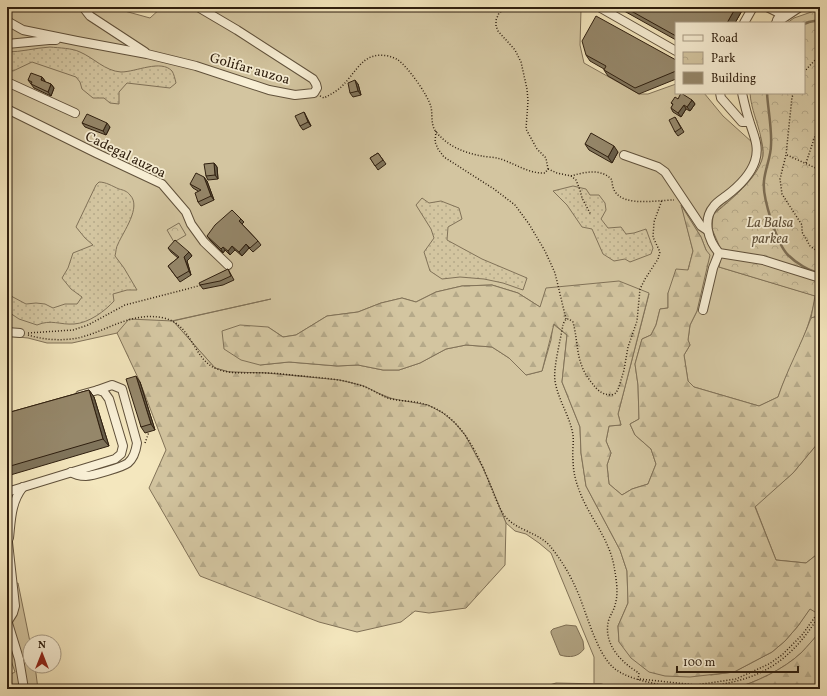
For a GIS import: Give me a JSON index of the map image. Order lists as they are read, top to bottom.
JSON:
{
  "streets": {
    "street": ["Golifar auzoa", "Cadegal auzoa"]
  },
  "parks": ["La Balsa parkea"],
  "legend": ["Road", "Park", "Building"],
  "scale_bar": "100 m",
  "north": "top"
}
